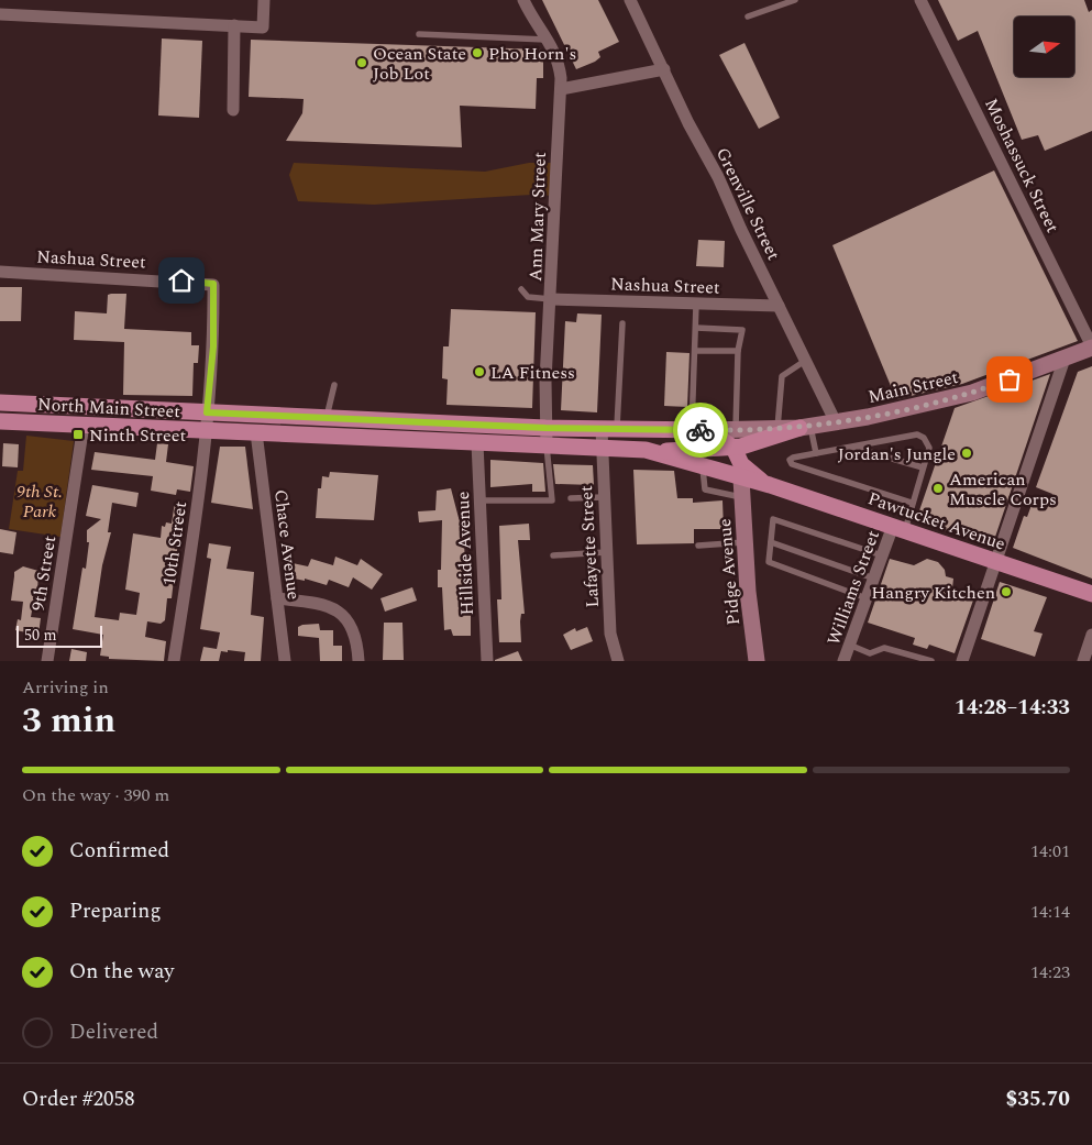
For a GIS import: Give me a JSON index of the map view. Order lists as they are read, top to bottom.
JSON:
{
  "streets": {
    "main road": [
      "Main Street",
      "North Main Street",
      "Pawtucket Avenue",
      "Pidge Avenue"
    ],
    "street": [
      "Moshassuck Street",
      "Grenville Street",
      "Ann Mary Street",
      "Nashua Street",
      "10th Street",
      "Chace Avenue",
      "Lafayette Street",
      "Hillside Avenue",
      "9th Street",
      "Williams Street"
    ]
  },
  "crossings": [
    ["Moshassuck Street", "Main Street"],
    ["Grenville Street", "Nashua Street"],
    ["Grenville Street", "Main Street"],
    ["Ann Mary Street", "Nashua Street"],
    ["Ann Mary Street", "Pawtucket Avenue"],
    ["Nashua Street", "10th Street"],
    ["Main Street", "Pawtucket Avenue"],
    ["North Main Street", "Pawtucket Avenue"],
    ["North Main Street", "10th Street"],
    ["North Main Street", "Chace Avenue"],
    ["North Main Street", "Hillside Avenue"],
    ["North Main Street", "9th Street"],
    ["Pawtucket Avenue", "Lafayette Street"],
    ["Pawtucket Avenue", "Hillside Avenue"],
    ["Pawtucket Avenue", "Pidge Avenue"],
    ["Pawtucket Avenue", "Williams Street"]
  ],
  "parks": ["9th St. Park"],
  "places": {
    "other": [
      "Pho Horn's",
      "Ocean State Job Lot",
      "LA Fitness",
      "Jordan's Jungle",
      "American Muscle Corps",
      "Hangry Kitchen"
    ],
    "transit": ["Ninth Street"]
  },
  "scale_bar": "50 m",
  "north": "right",
  "page": {
    "scale": "50 m",
    "heading": ["3 min", "Arriving in", "14:28–14:33"],
    "panel": ["Order #2058", "$35.70"],
    "bar": "On the way · 390 m",
    "list": [
      ["Confirmed", "14:01"],
      ["Preparing", "14:14"],
      ["On the way", "14:23"],
      "Delivered"
    ]
  }
}
